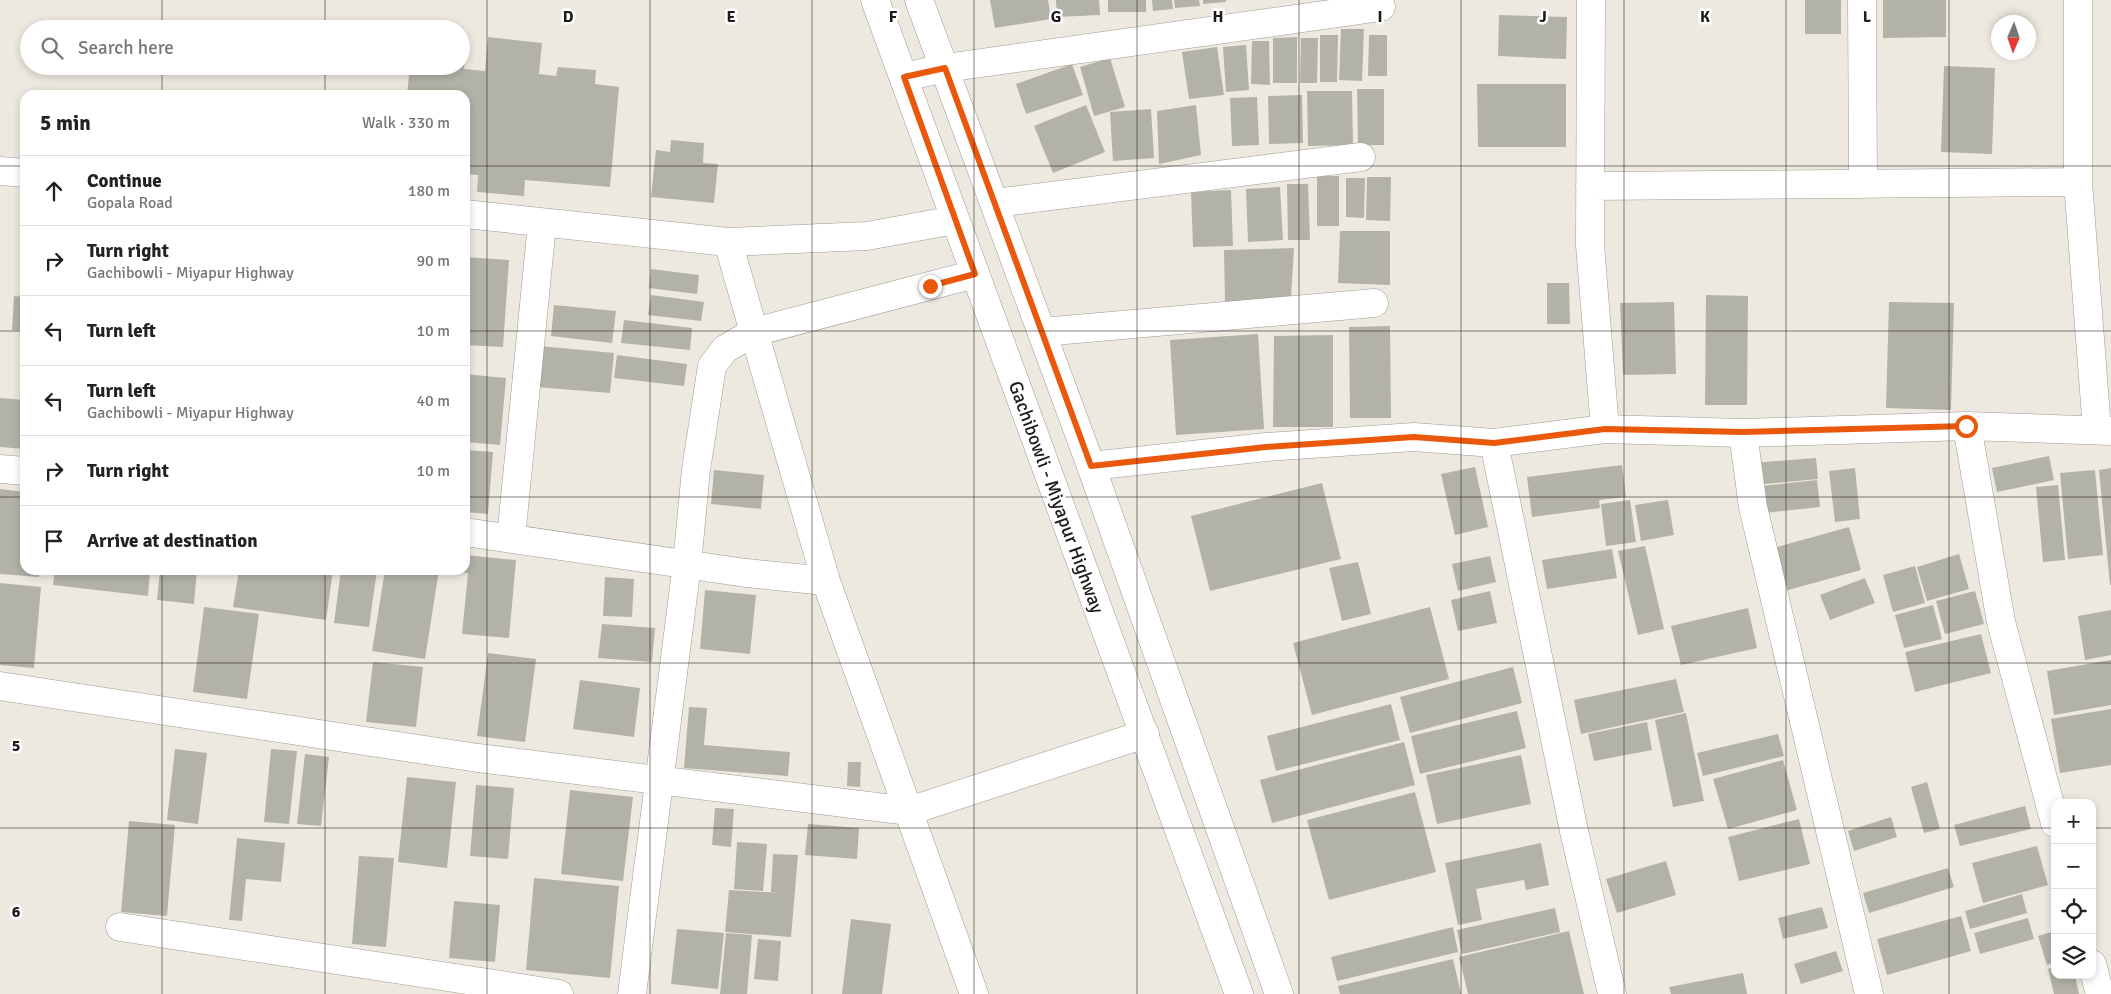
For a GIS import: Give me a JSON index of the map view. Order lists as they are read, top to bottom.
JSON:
{
  "streets": {
    "street": ["Gachibowli - Miyapur Highway"]
  },
  "north": "bottom",
  "page": {
    "search": "Search here",
    "heading": ["5 min", "Walk · 330 m"],
    "list": [
      ["Continue", "Gopala Road", "180 m"],
      ["Turn right", "Gachibowli - Miyapur Highway", "90 m"],
      ["Turn left", "10 m"],
      ["Turn left", "Gachibowli - Miyapur Highway", "40 m"],
      ["Turn right", "10 m"],
      "Arrive at destination"
    ],
    "map_buttons": ["+", "−"]
  },
  "grid": {
    "columns": [
      "D",
      "E",
      "F",
      "G",
      "H",
      "I",
      "J",
      "K",
      "L"
    ],
    "rows": ["5", "6"]
  }
}
